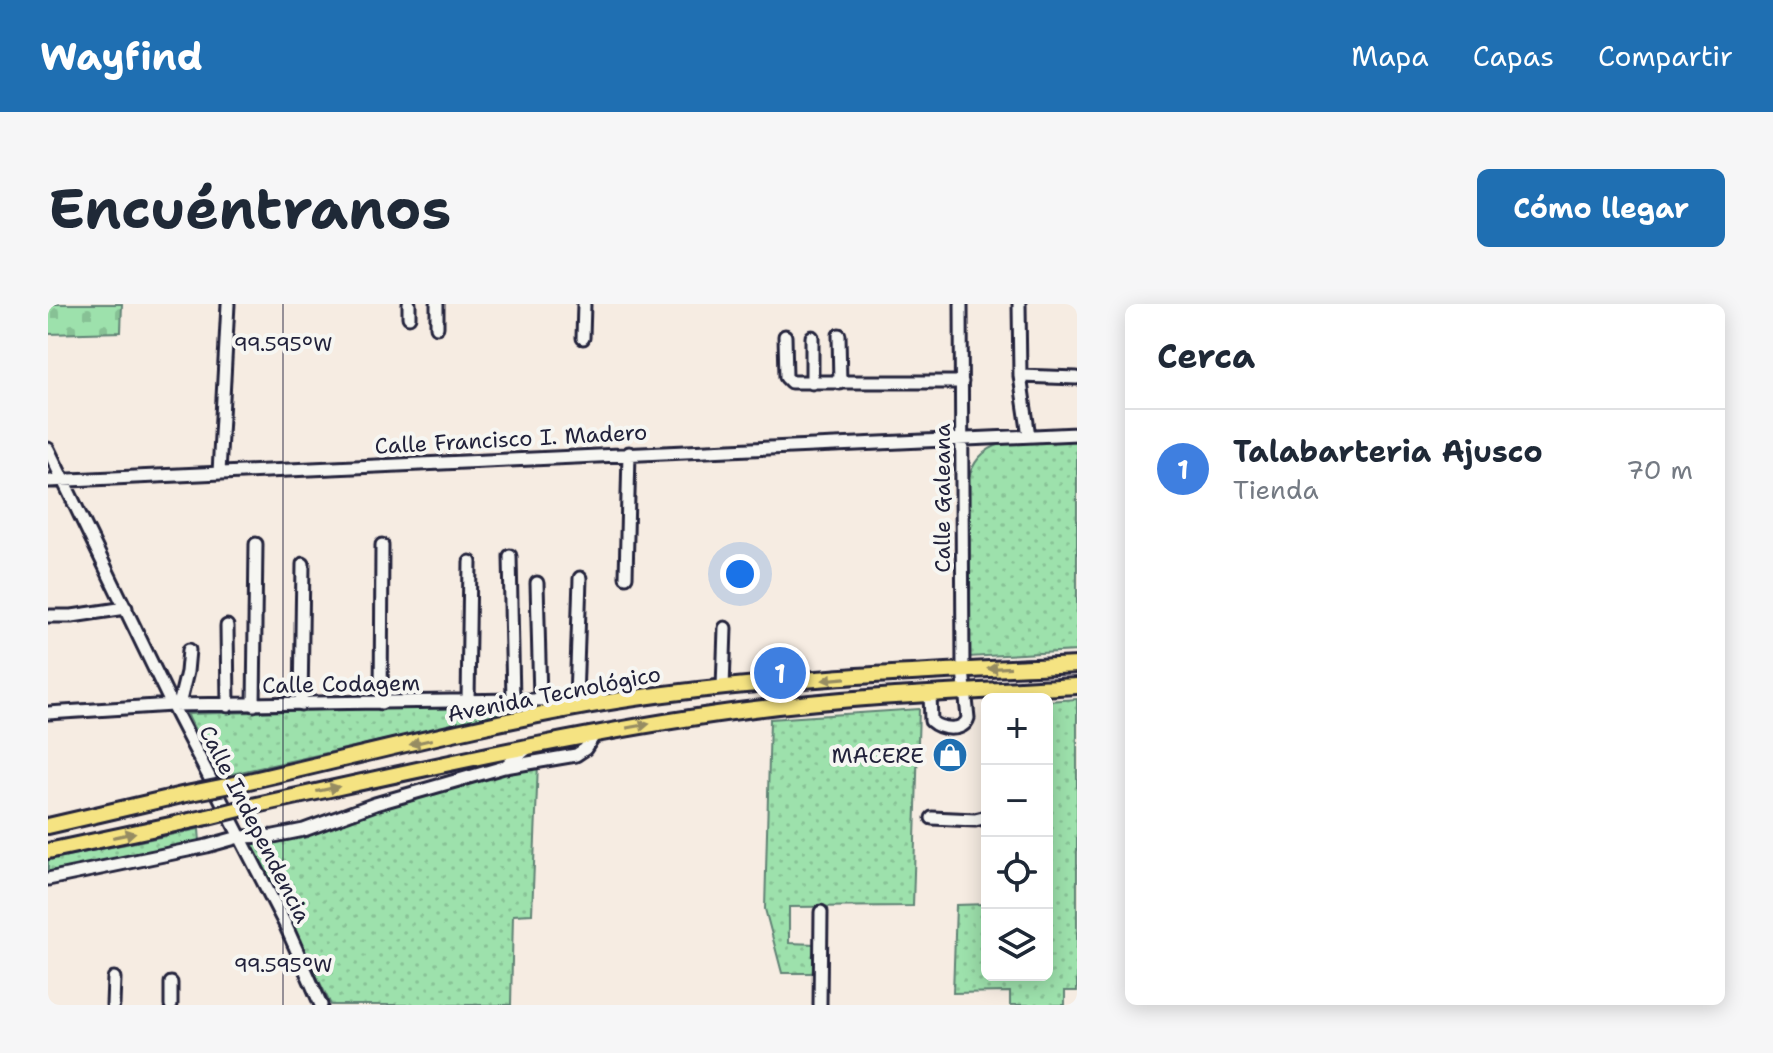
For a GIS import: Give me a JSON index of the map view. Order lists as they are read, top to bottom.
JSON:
{
  "streets": {
    "main road": ["Avenida Tecnológico"],
    "street": [
      "Calle Francisco I. Madero",
      "Calle Galeana",
      "Calle Codagem",
      "Calle Independencia"
    ]
  },
  "crossings": [
    ["Calle Francisco I. Madero", "Calle Galeana"],
    ["Calle Francisco I. Madero", "Calle Independencia"],
    ["Calle Galeana", "Avenida Tecnológico"],
    ["Calle Codagem", "Avenida Tecnológico"],
    ["Calle Codagem", "Calle Independencia"]
  ],
  "places": {
    "shop": ["MACERE"]
  },
  "page": {
    "header": "Wayfind",
    "nav": ["Mapa", "Capas", "Compartir"],
    "buttons": "Cómo llegar",
    "title": "Encuéntranos",
    "heading": "Cerca",
    "list": [
      {
        "mark": "1",
        "name": "Talabarteria Ajusco",
        "note": "Tienda",
        "value": "70 m"
      }
    ],
    "pins": "1",
    "map_buttons": ["+", "−"]
  },
  "coordinates": ["99.595°W"]
}
